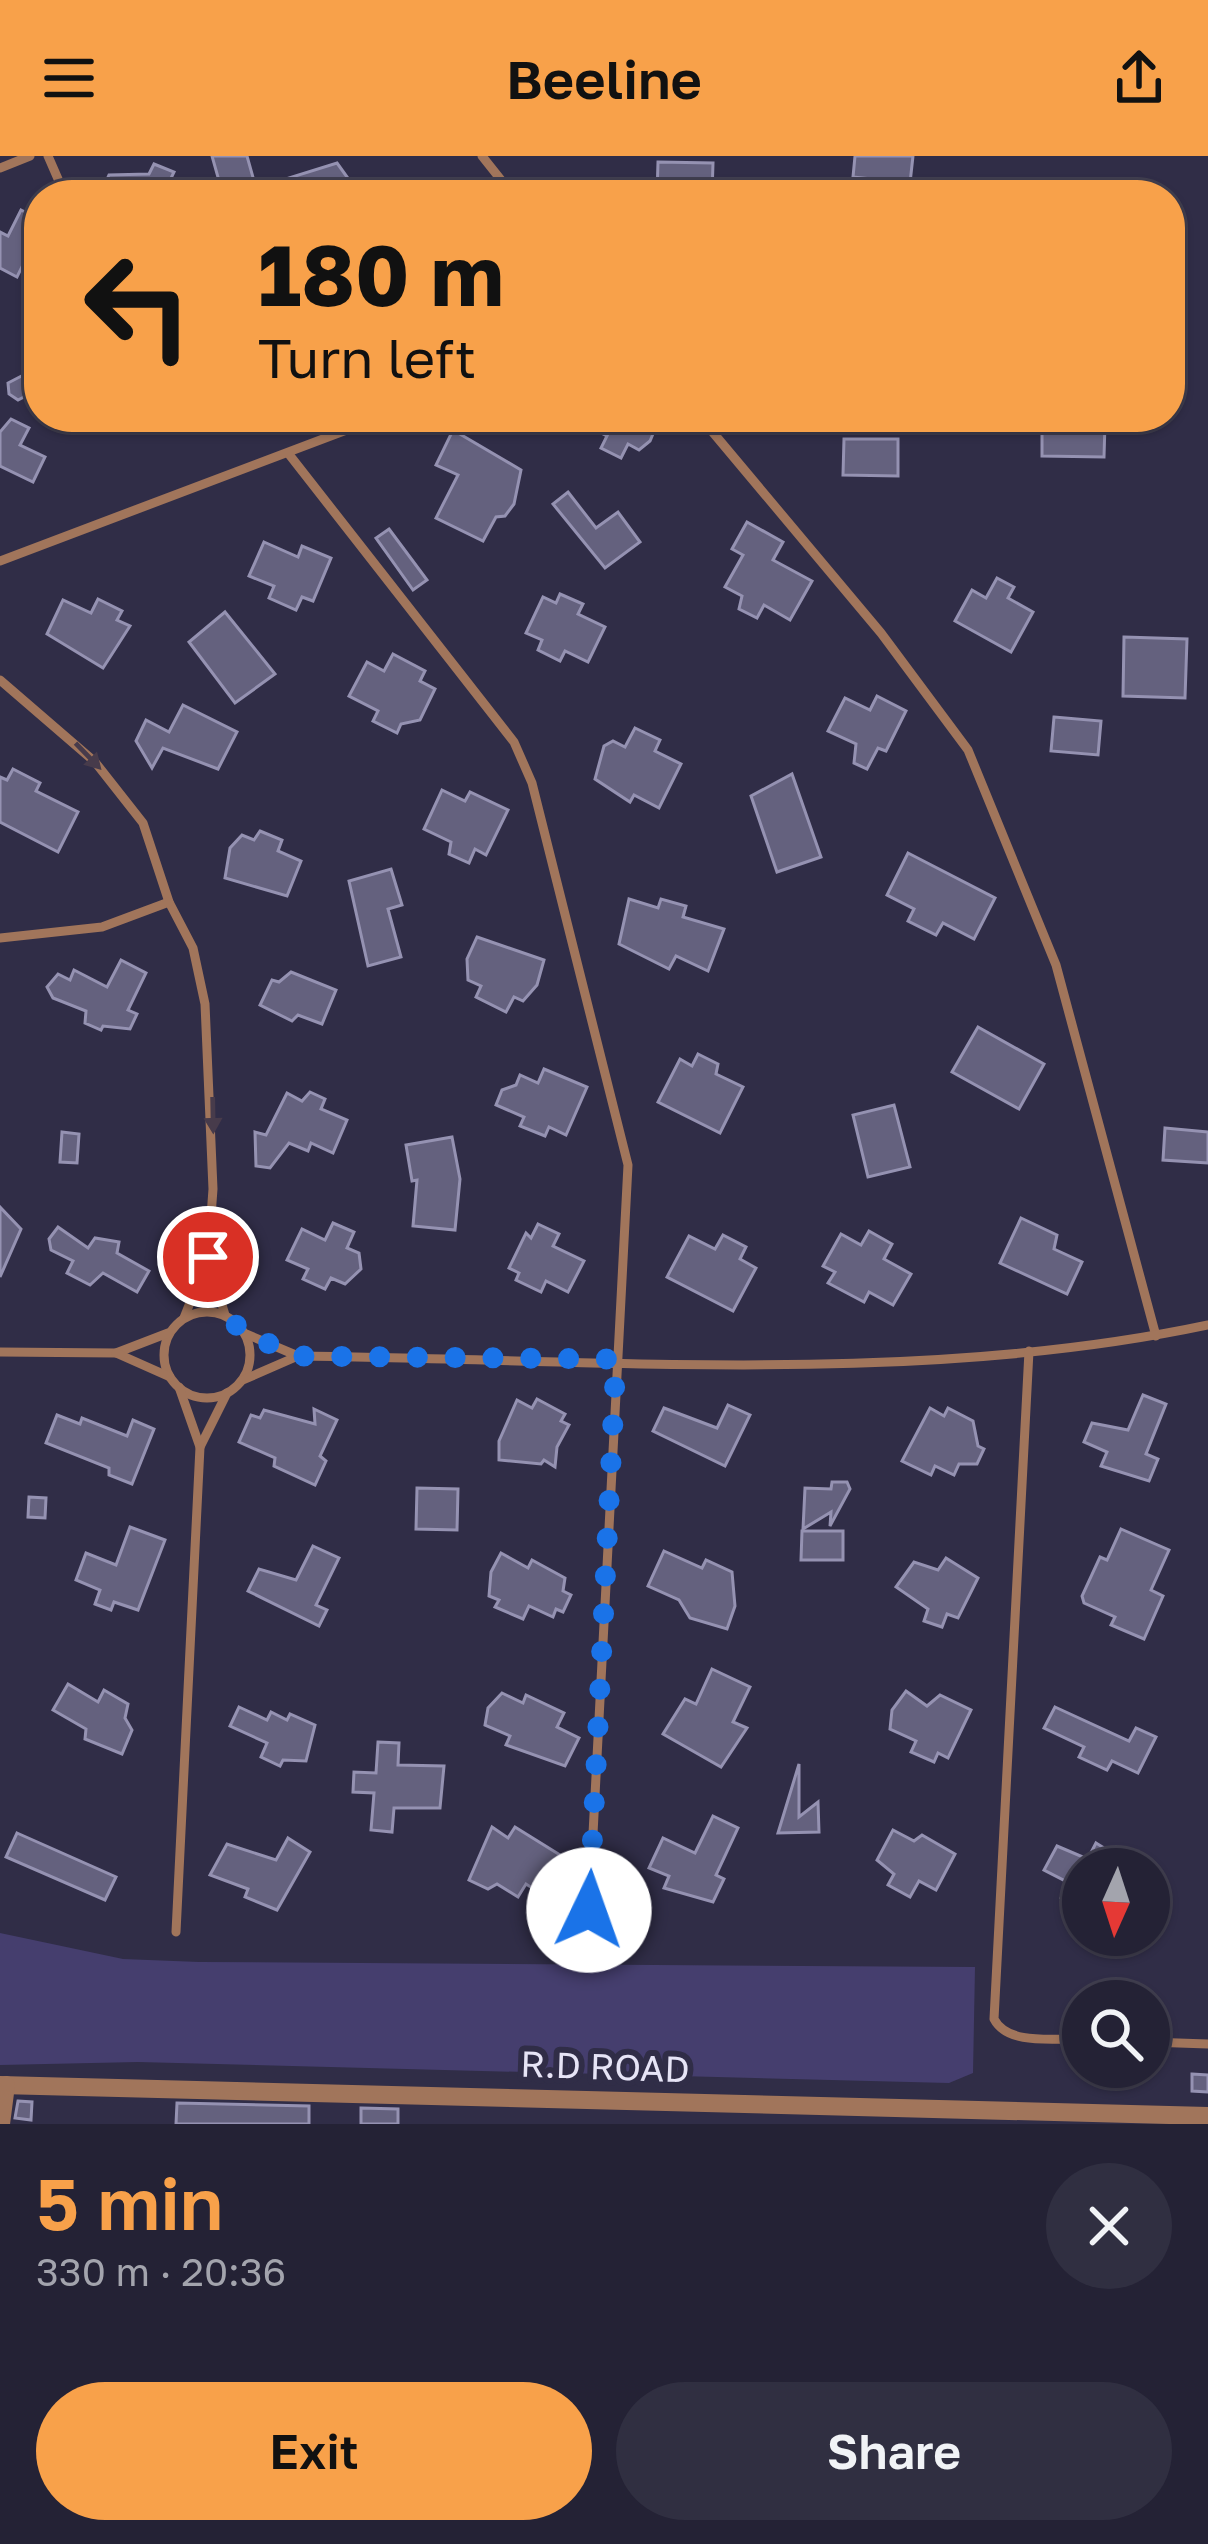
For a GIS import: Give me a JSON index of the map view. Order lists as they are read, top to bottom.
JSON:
{
  "streets": {
    "street": ["R.D ROAD"]
  },
  "north": "bottom",
  "page": {
    "header": "Beeline",
    "turn": ["180 m", "Turn left"],
    "heading": ["5 min", "330 m · 20:36"],
    "buttons": ["Exit", "Share"]
  }
}
